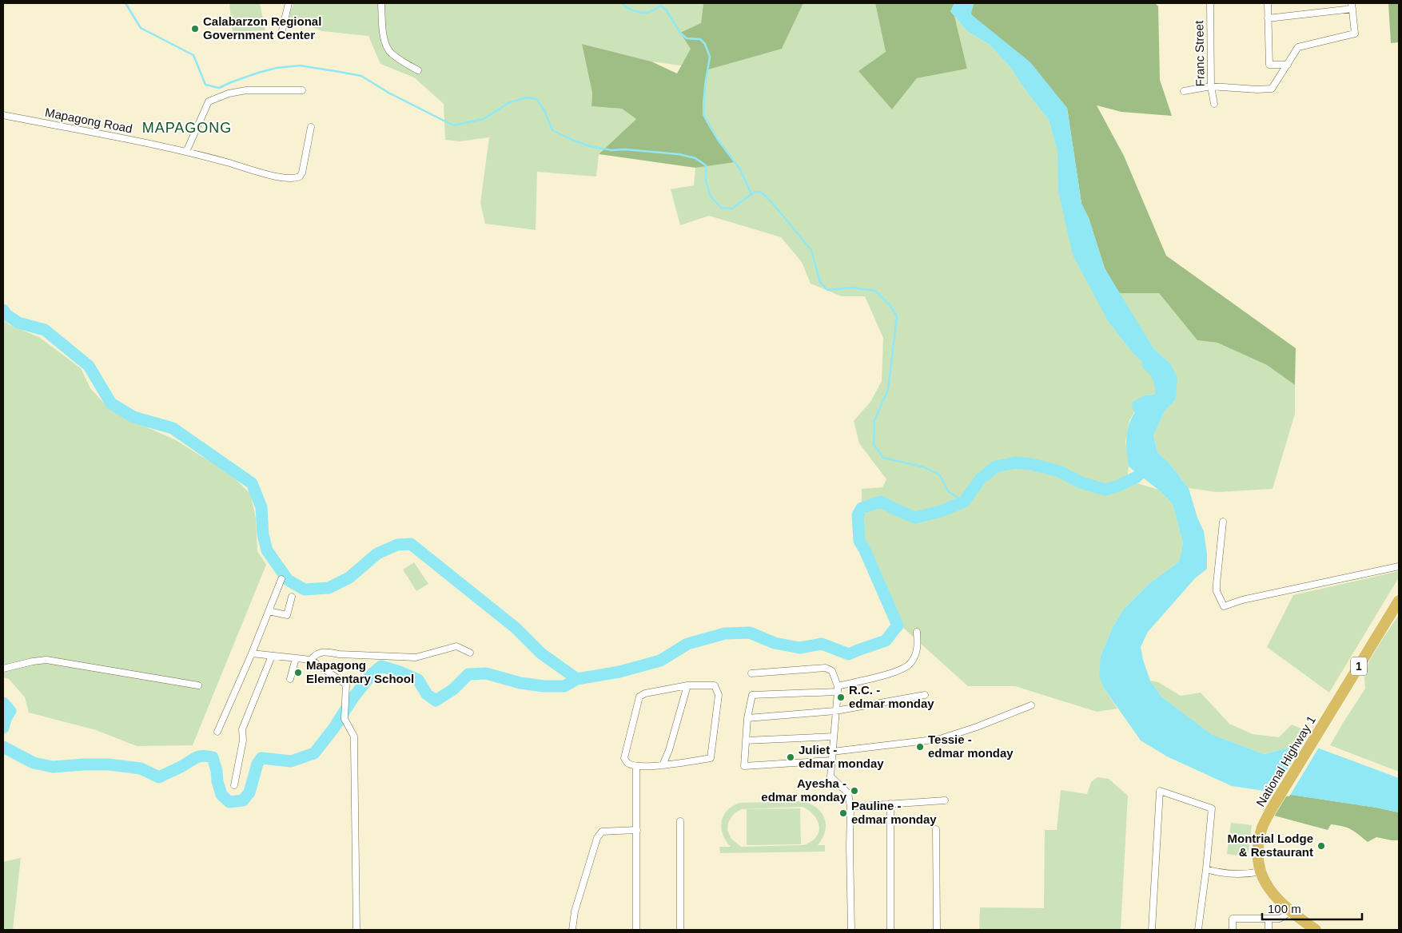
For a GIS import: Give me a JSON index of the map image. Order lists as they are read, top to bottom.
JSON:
{
  "streets": {
    "highway": ["1", "National Highway 1"],
    "street": ["Franc Street", "Mapagong Road"]
  },
  "districts": ["MAPAGONG"],
  "places": [
    "Calabarzon Regional Government Center",
    "Mapagong Elementary School",
    "R.C. - edmar monday",
    "Tessie - edmar monday",
    "Juliet - edmar monday",
    "Ayesha - edmar monday",
    "Pauline - edmar monday",
    "Montrial Lodge & Restaurant"
  ],
  "scale_bar": "100 m"
}
